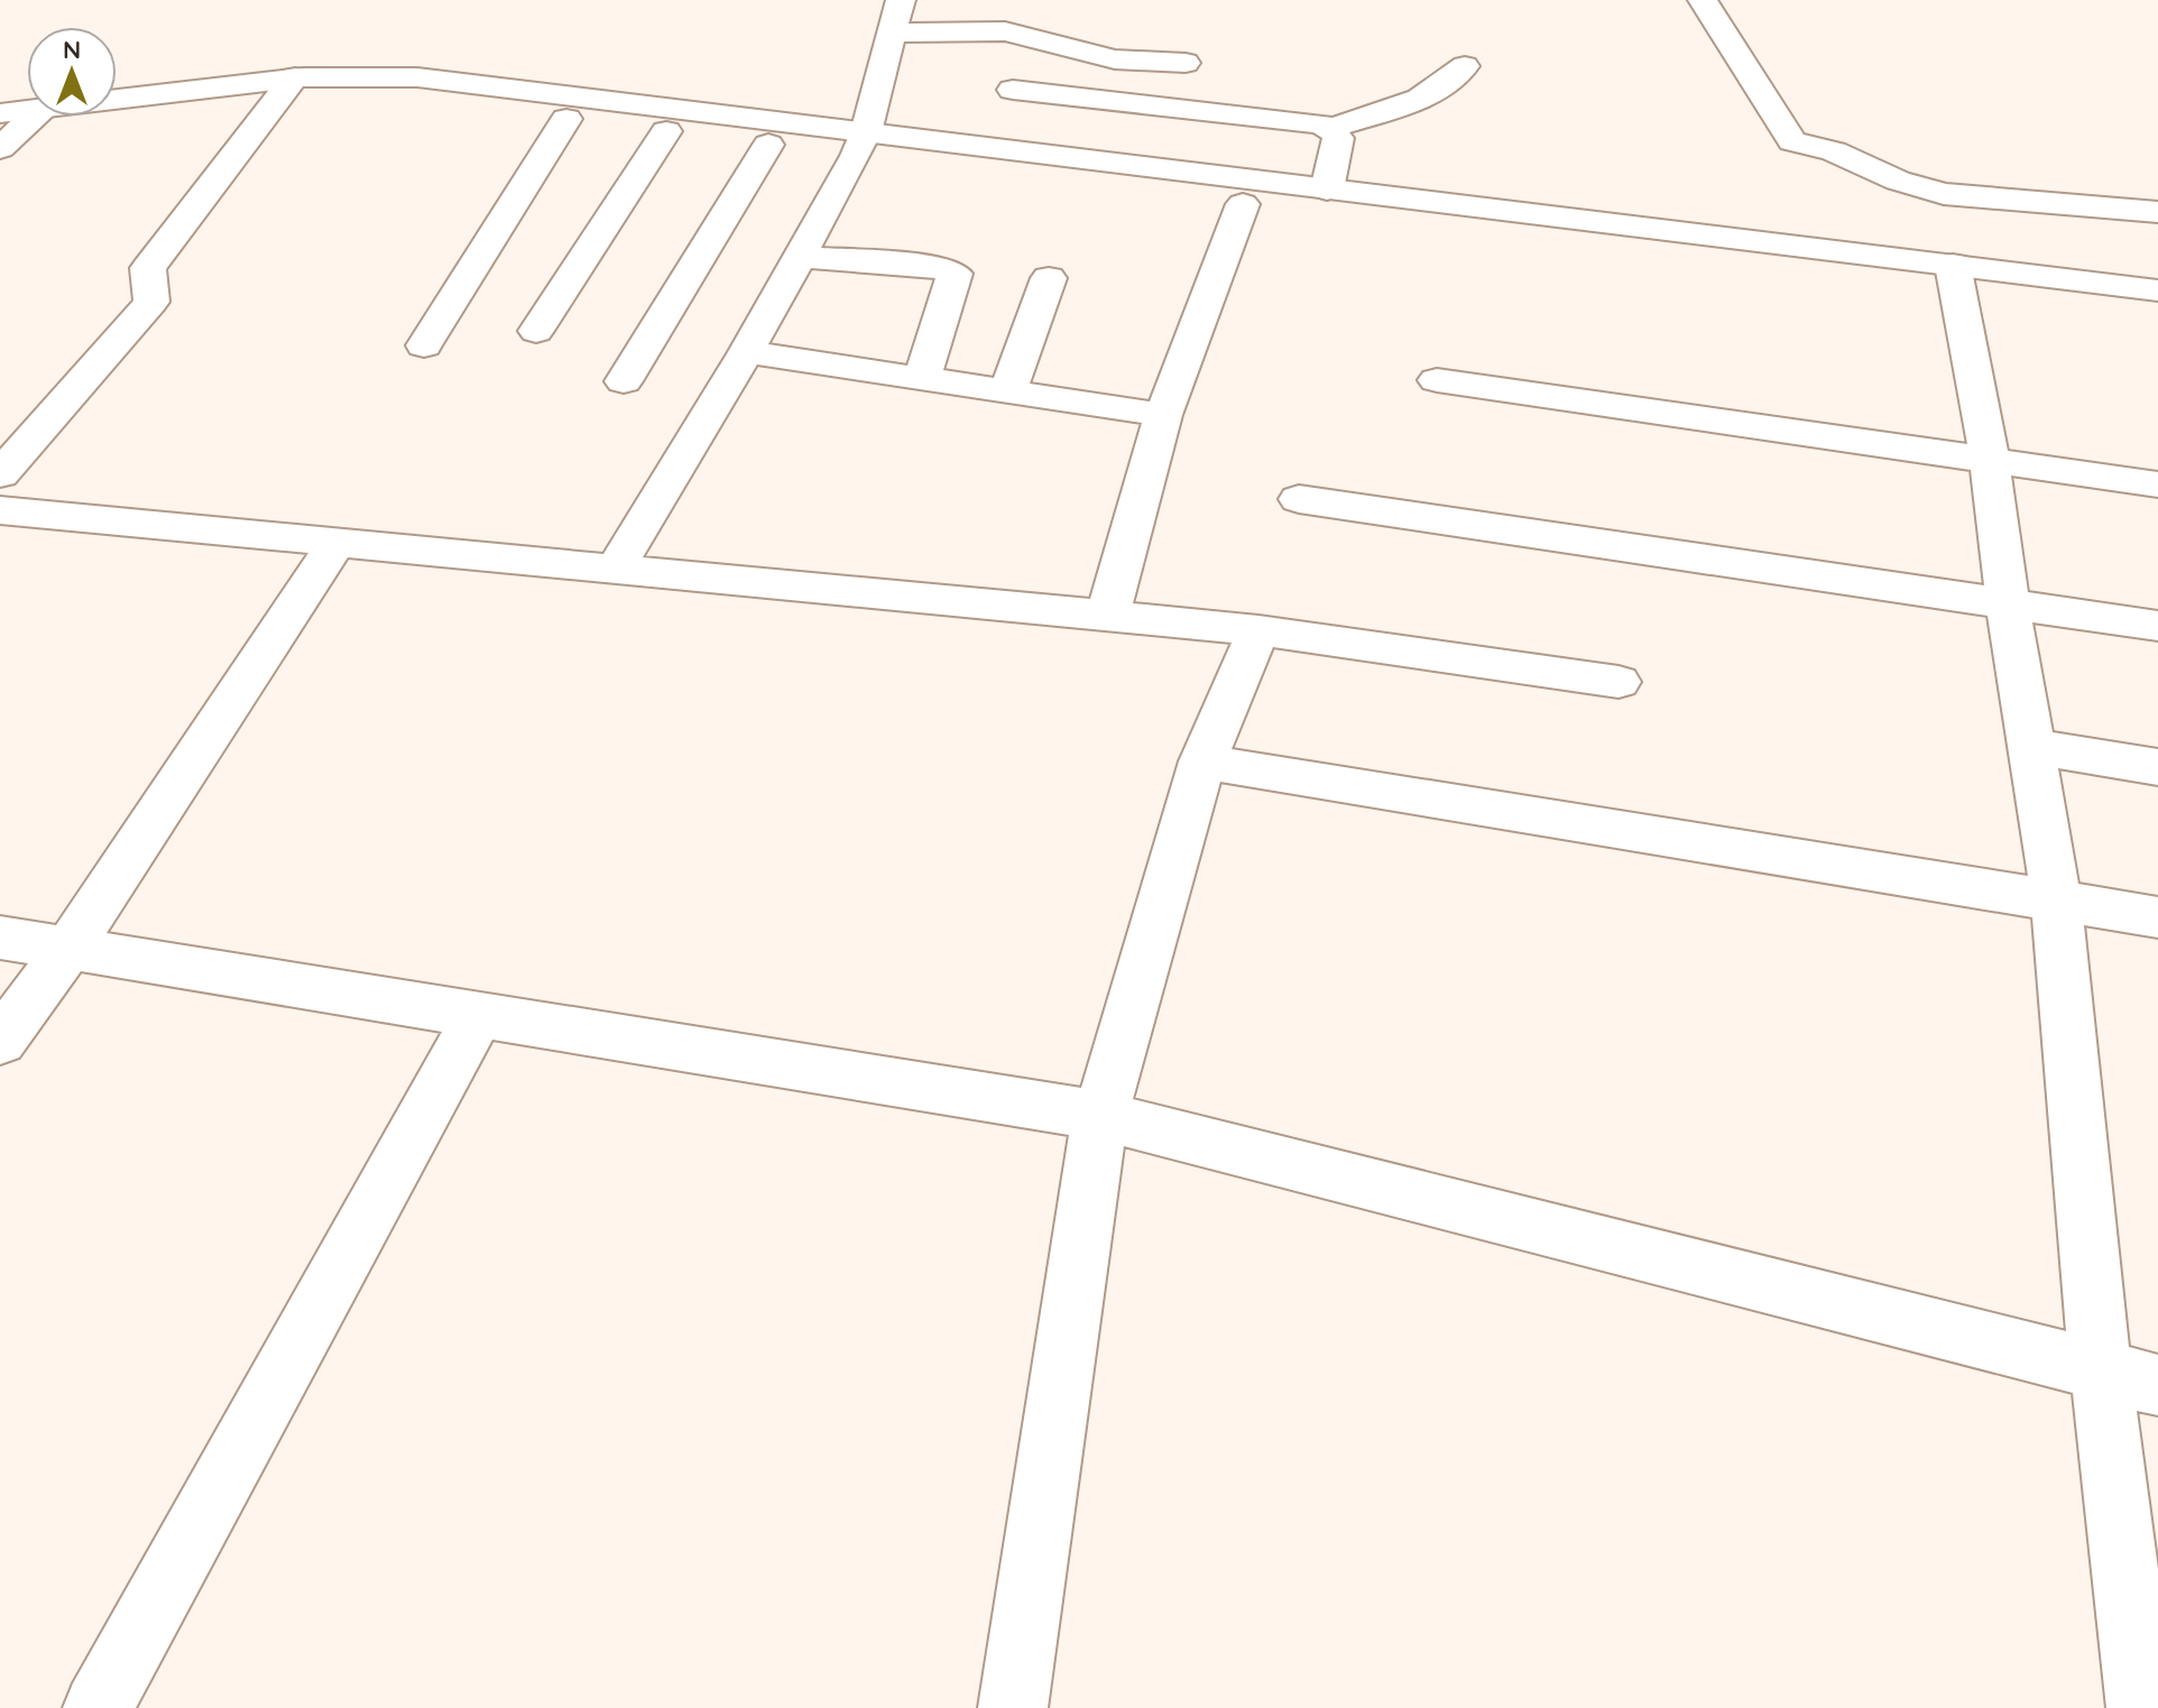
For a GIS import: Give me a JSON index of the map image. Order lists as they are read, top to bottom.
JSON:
{
  "north": "top"
}
